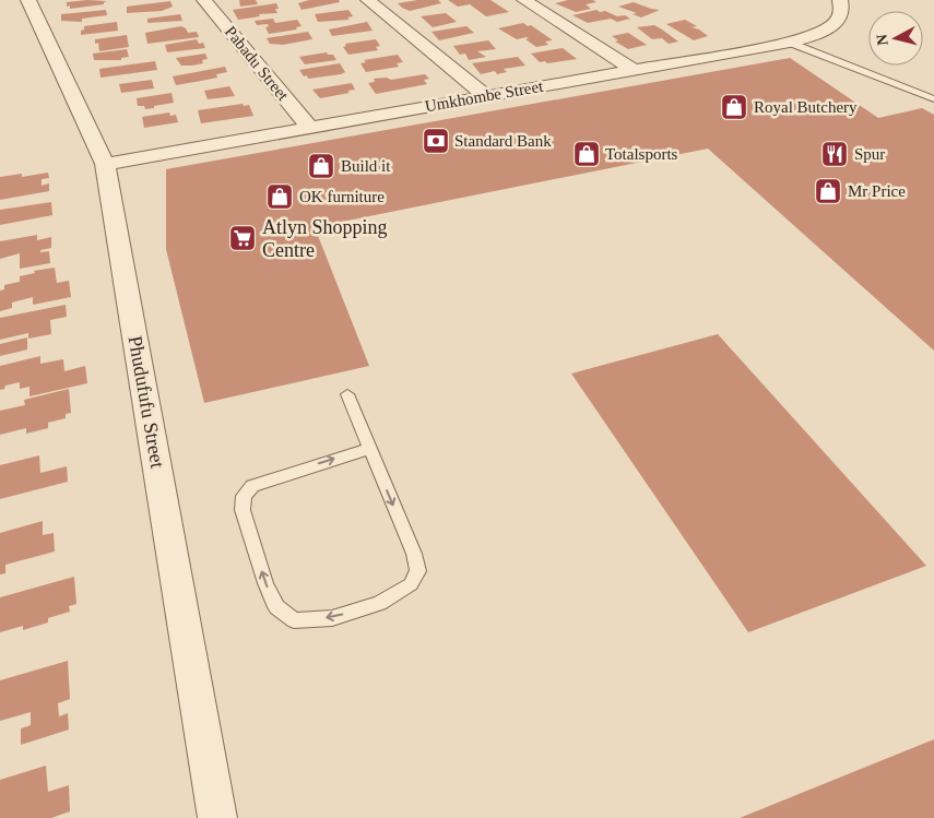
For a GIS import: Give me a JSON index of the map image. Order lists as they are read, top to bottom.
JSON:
{
  "streets": {
    "street": ["Pabadu Street", "Umkhombe Street", "Phudufufu Street"]
  },
  "crossings": [
    ["Pabadu Street", "Umkhombe Street"],
    ["Umkhombe Street", "Phudufufu Street"]
  ],
  "places": {
    "shop": [
      "Royal Butchery",
      "Totalsports",
      "Build it",
      "Mr Price",
      "OK furniture"
    ],
    "bank": ["Standard Bank"],
    "restaurant": ["Spur"],
    "supermarket": ["Atlyn Shopping Centre"]
  },
  "north": "left"
}
